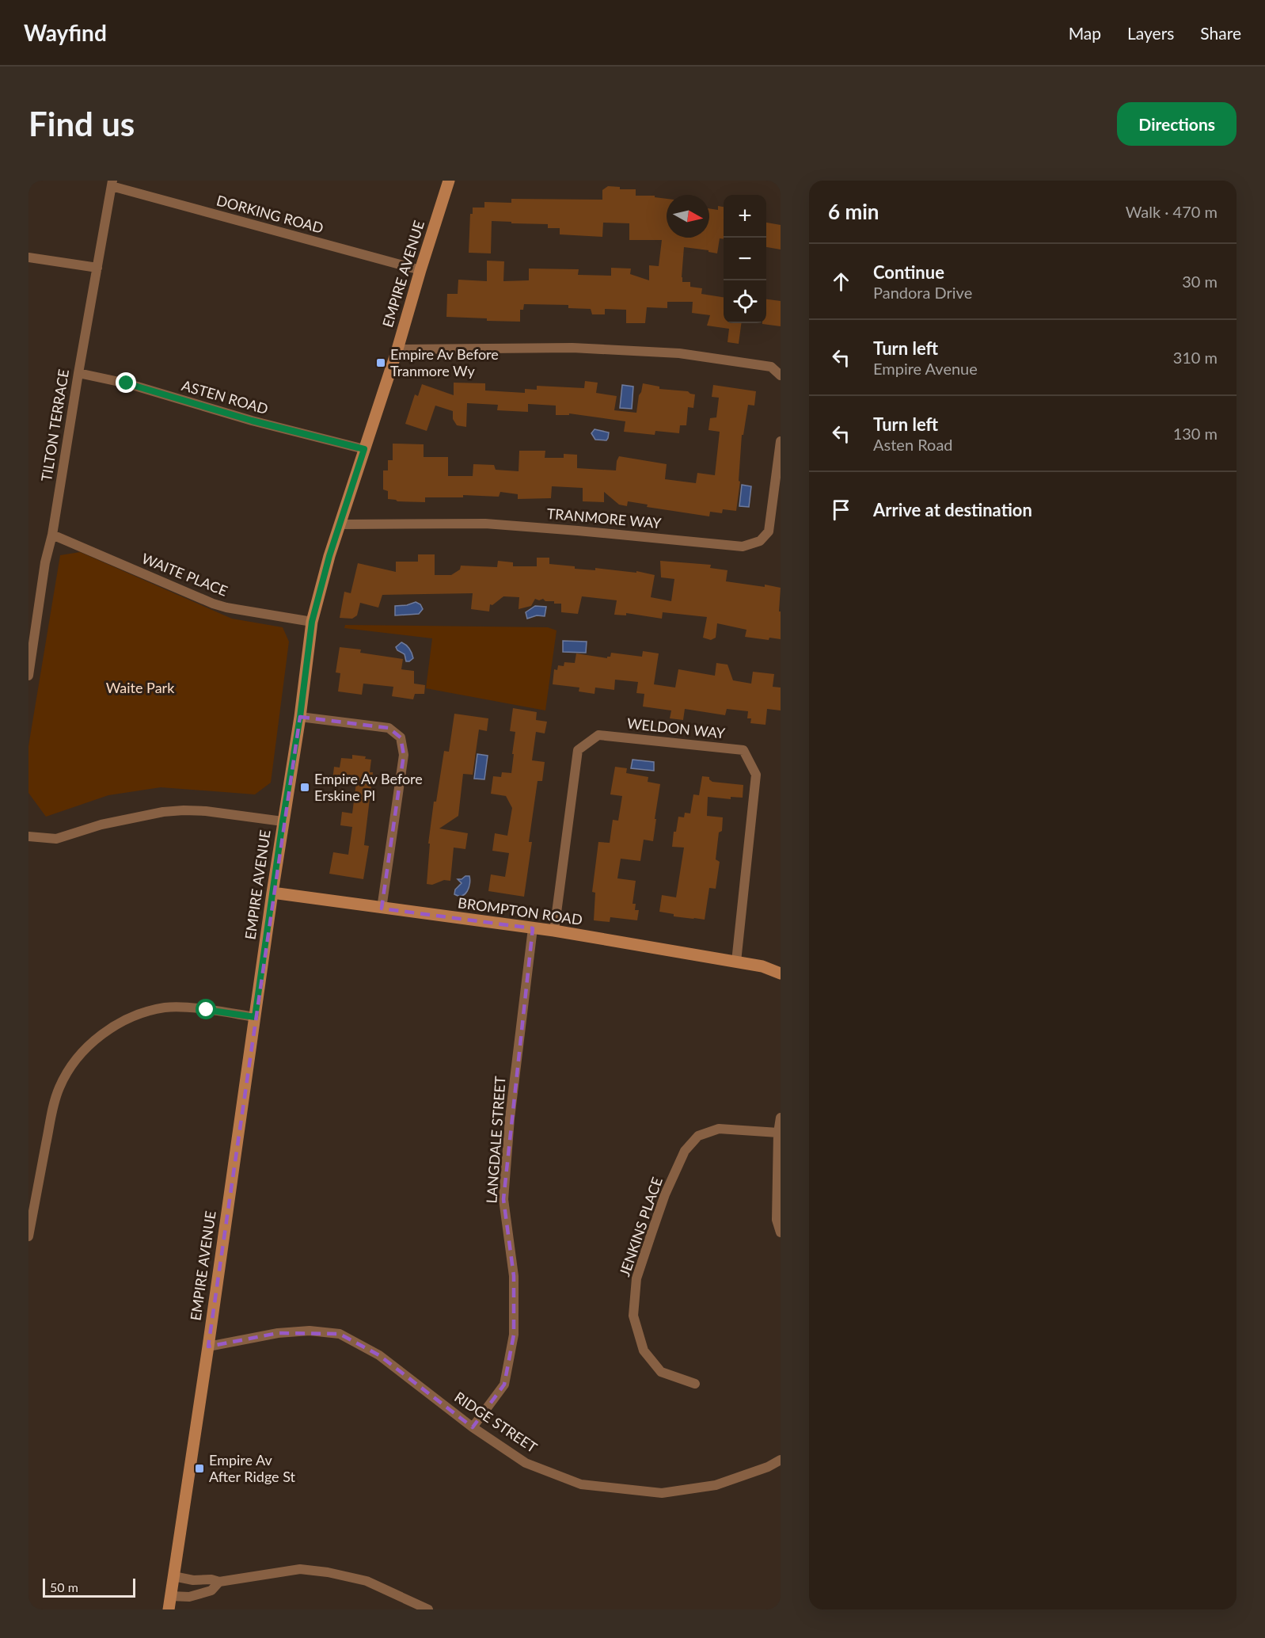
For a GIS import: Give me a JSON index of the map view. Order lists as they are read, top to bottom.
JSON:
{
  "streets": {
    "street": [
      "DORKING ROAD",
      "EMPIRE AVENUE",
      "ASTEN ROAD",
      "TILTON TERRACE",
      "TRANMORE WAY",
      "WAITE PLACE",
      "WELDON WAY",
      "BROMPTON ROAD",
      "LANGDALE STREET",
      "JENKINS PLACE",
      "RIDGE STREET"
    ]
  },
  "crossings": [
    ["DORKING ROAD", "EMPIRE AVENUE"],
    ["DORKING ROAD", "TILTON TERRACE"],
    ["EMPIRE AVENUE", "ASTEN ROAD"],
    ["EMPIRE AVENUE", "TRANMORE WAY"],
    ["EMPIRE AVENUE", "WAITE PLACE"],
    ["EMPIRE AVENUE", "BROMPTON ROAD"],
    ["EMPIRE AVENUE", "RIDGE STREET"],
    ["ASTEN ROAD", "TILTON TERRACE"],
    ["TILTON TERRACE", "WAITE PLACE"],
    ["WELDON WAY", "BROMPTON ROAD"],
    ["BROMPTON ROAD", "LANGDALE STREET"],
    ["LANGDALE STREET", "RIDGE STREET"]
  ],
  "parks": ["Waite Park"],
  "places": {
    "transit": ["Empire Av Before Tranmore Wy", "Empire Av Before Erskine Pl", "Empire Av After Ridge St"]
  },
  "scale_bar": "50 m",
  "north": "right",
  "page": {
    "header": "Wayfind",
    "nav": ["Map", "Layers", "Share"],
    "buttons": "Directions",
    "title": "Find us",
    "heading": ["6 min", "Walk · 470 m"],
    "map_buttons": ["+", "−"],
    "list": [
      ["Continue", "Pandora Drive", "30 m"],
      ["Turn left", "Empire Avenue", "310 m"],
      ["Turn left", "Asten Road", "130 m"],
      "Arrive at destination"
    ],
    "scale": "50 m"
  }
}
